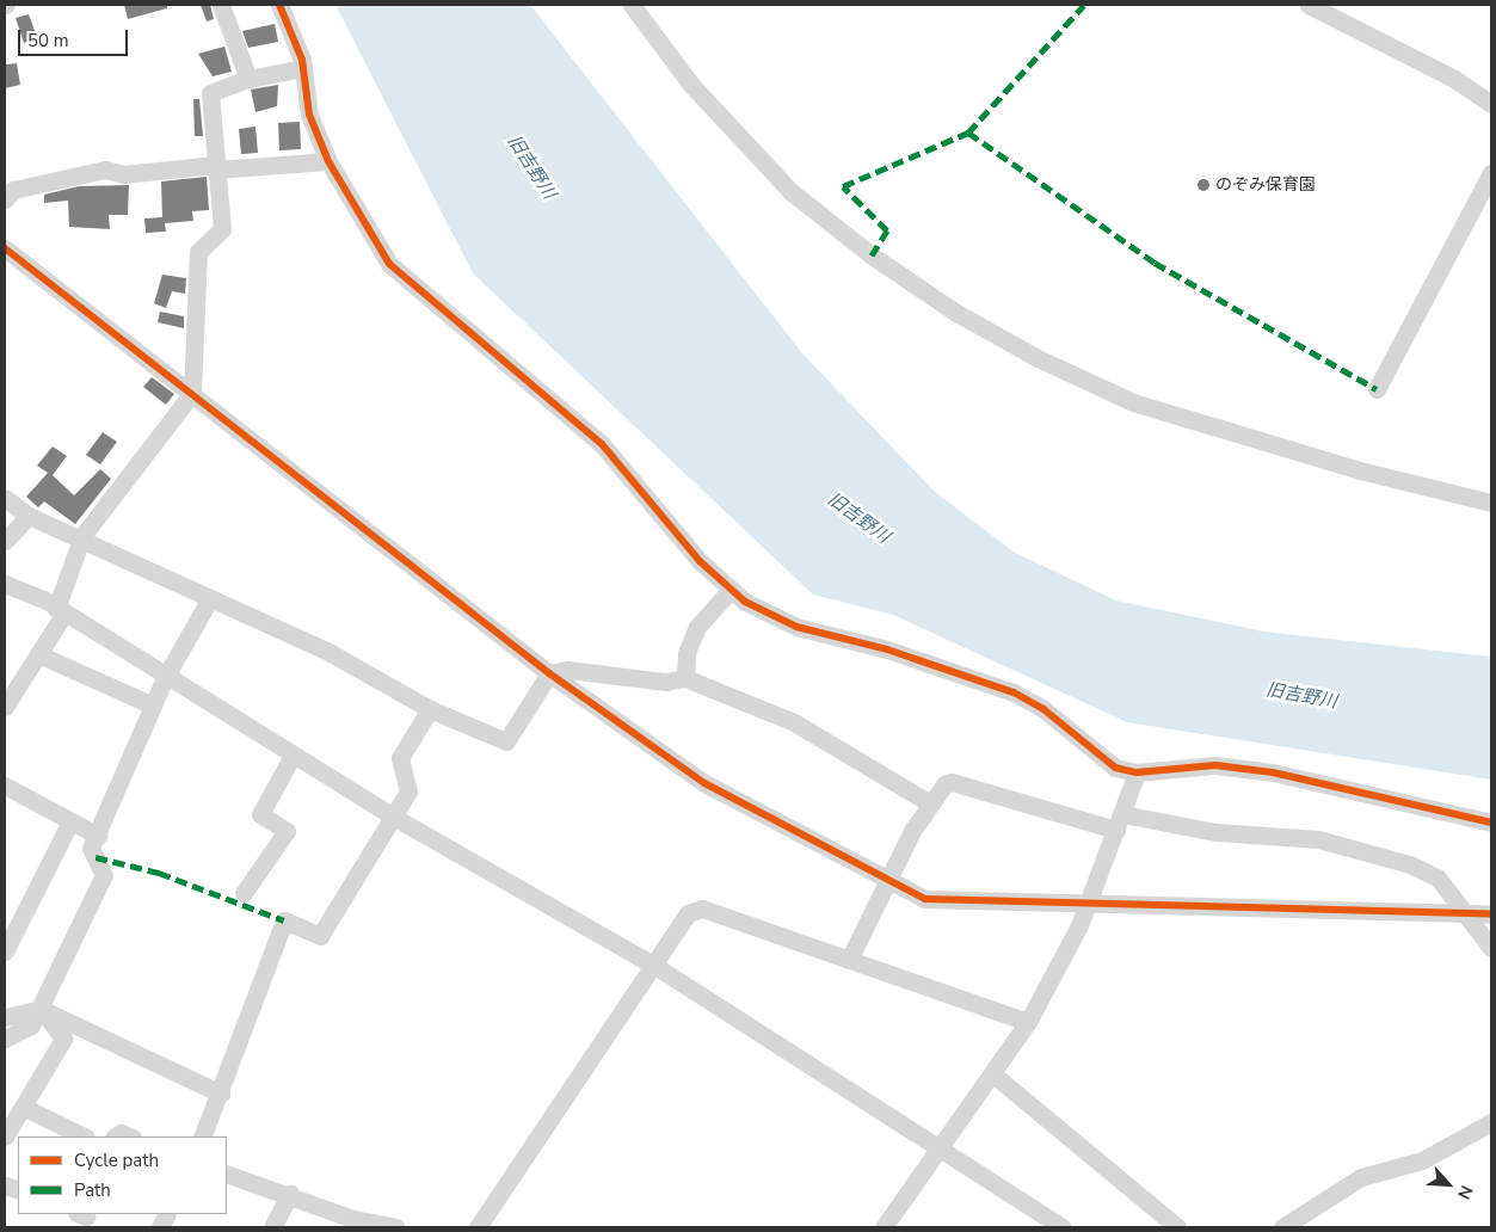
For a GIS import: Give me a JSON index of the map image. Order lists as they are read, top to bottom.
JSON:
{
  "water": ["旧吉野川"],
  "places": ["のぞみ保育園"],
  "legend": ["Cycle path", "Path"],
  "scale_bar": "50 m",
  "north": "bottom right"
}
